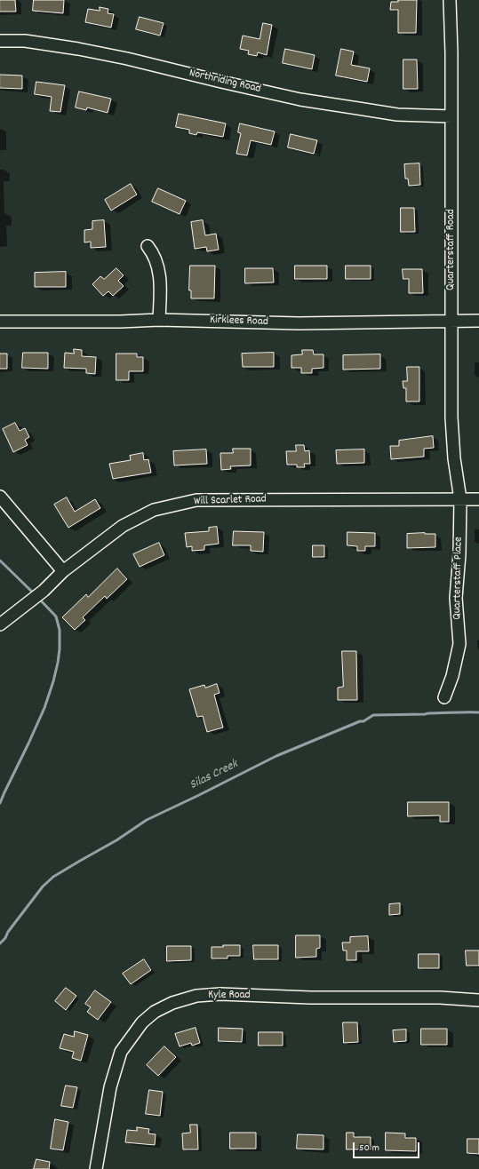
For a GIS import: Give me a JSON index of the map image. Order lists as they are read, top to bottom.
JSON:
{
  "streets": {
    "street": [
      "Northriding Road",
      "Quarterstaff Road",
      "Kirklees Road",
      "Will Scarlet Road",
      "Quarterstaff Place",
      "Kyle Road"
    ]
  },
  "crossings": [
    ["Northriding Road", "Quarterstaff Road"],
    ["Quarterstaff Road", "Kirklees Road"],
    ["Quarterstaff Road", "Will Scarlet Road"],
    ["Quarterstaff Road", "Quarterstaff Place"],
    ["Will Scarlet Road", "Quarterstaff Place"]
  ],
  "water": ["Silas Creek"],
  "scale_bar": "50 m"
}
